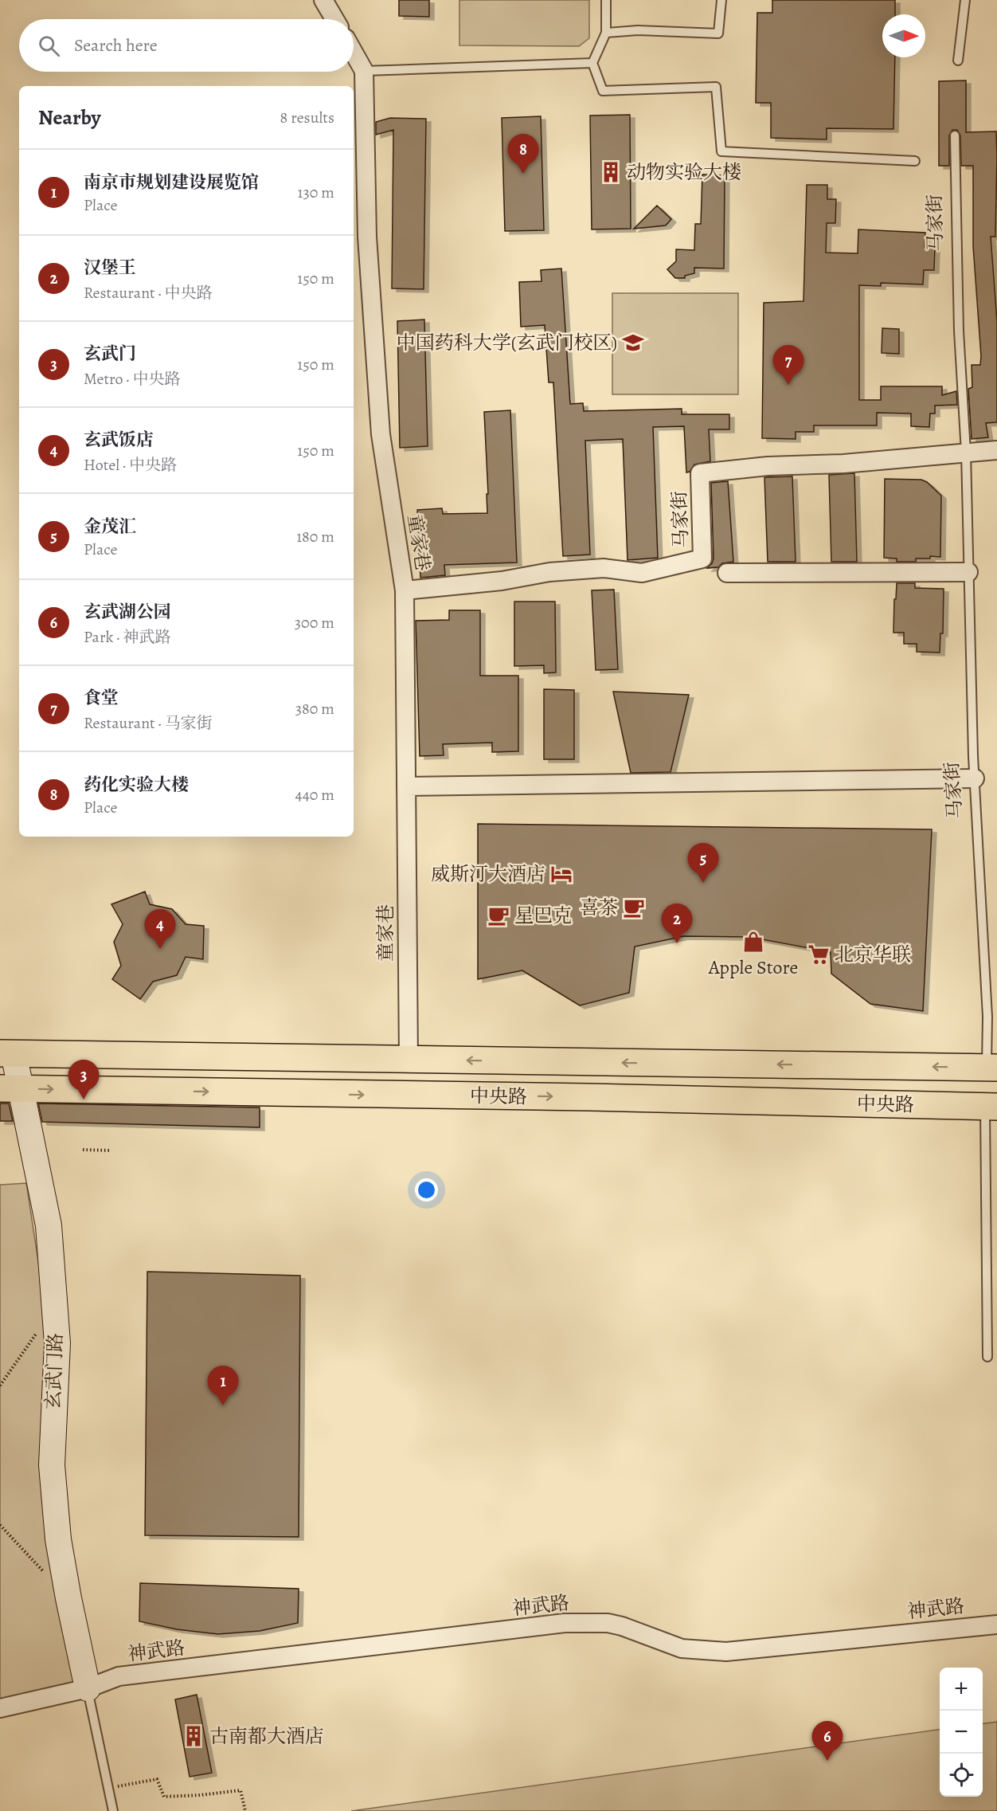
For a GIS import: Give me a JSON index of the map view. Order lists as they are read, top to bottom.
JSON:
{
  "streets": {
    "main road": ["中央路"],
    "street": [
      "马家街",
      "童家巷",
      "玄武门路",
      "神武路"
    ]
  },
  "crossings": [
    ["马家街", "童家巷"],
    ["马家街", "中央路"],
    ["童家巷", "中央路"],
    ["中央路", "玄武门路"],
    ["玄武门路", "神武路"]
  ],
  "places": {
    "building": ["动物实验大楼", "古南都大酒店"],
    "school or university": ["中国药科大学(玄武门校区)"],
    "hotel": ["威斯汀大酒店"],
    "cafe": ["喜茶", "星巴克"],
    "shop": ["Apple Store"],
    "supermarket": ["北京华联"]
  },
  "north": "right",
  "page": {
    "search": "Search here",
    "heading": ["Nearby", "8 results"],
    "pins": [
      "8",
      "7",
      "5",
      "2",
      "4",
      "3",
      "1",
      "6"
    ],
    "list": [
      {
        "mark": "1",
        "name": "南京市规划建设展览馆",
        "note": "Place",
        "value": "130 m"
      },
      {
        "mark": "2",
        "name": "汉堡王",
        "note": "Restaurant · 中央路",
        "value": "150 m"
      },
      {
        "mark": "3",
        "name": "玄武门",
        "note": "Metro · 中央路",
        "value": "150 m"
      },
      {
        "mark": "4",
        "name": "玄武饭店",
        "note": "Hotel · 中央路",
        "value": "150 m"
      },
      {
        "mark": "5",
        "name": "金茂汇",
        "note": "Place",
        "value": "180 m"
      },
      {
        "mark": "6",
        "name": "玄武湖公园",
        "note": "Park · 神武路",
        "value": "300 m"
      },
      {
        "mark": "7",
        "name": "食堂",
        "note": "Restaurant · 马家街",
        "value": "380 m"
      },
      {
        "mark": "8",
        "name": "药化实验大楼",
        "note": "Place",
        "value": "440 m"
      }
    ],
    "map_buttons": ["+", "−"]
  }
}
